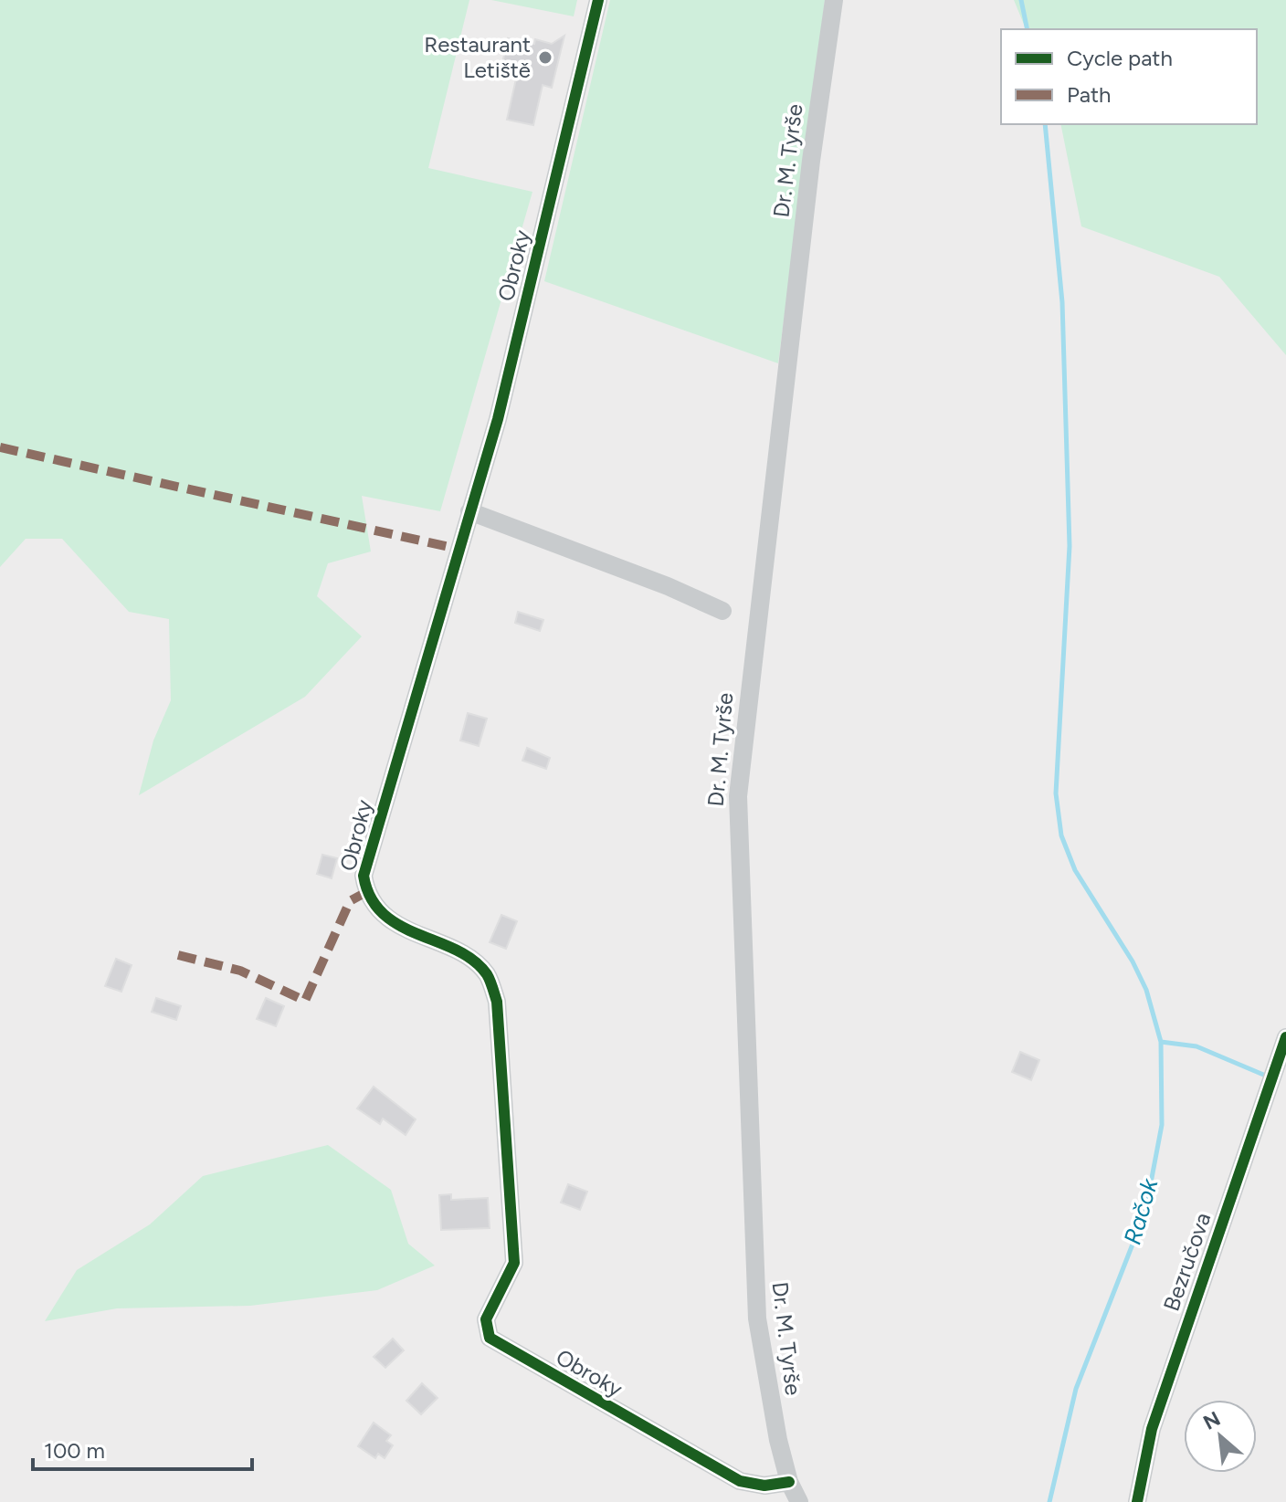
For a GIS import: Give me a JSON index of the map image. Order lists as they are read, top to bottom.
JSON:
{
  "streets": {
    "street": ["Dr. M. Tyrše", "Obroky", "Bezručova"]
  },
  "crossings": [
    ["Dr. M. Tyrše", "Obroky"]
  ],
  "water": ["Račok"],
  "places": ["Restaurant Letiště"],
  "legend": ["Cycle path", "Path"],
  "scale_bar": "100 m",
  "north": "top left"
}
